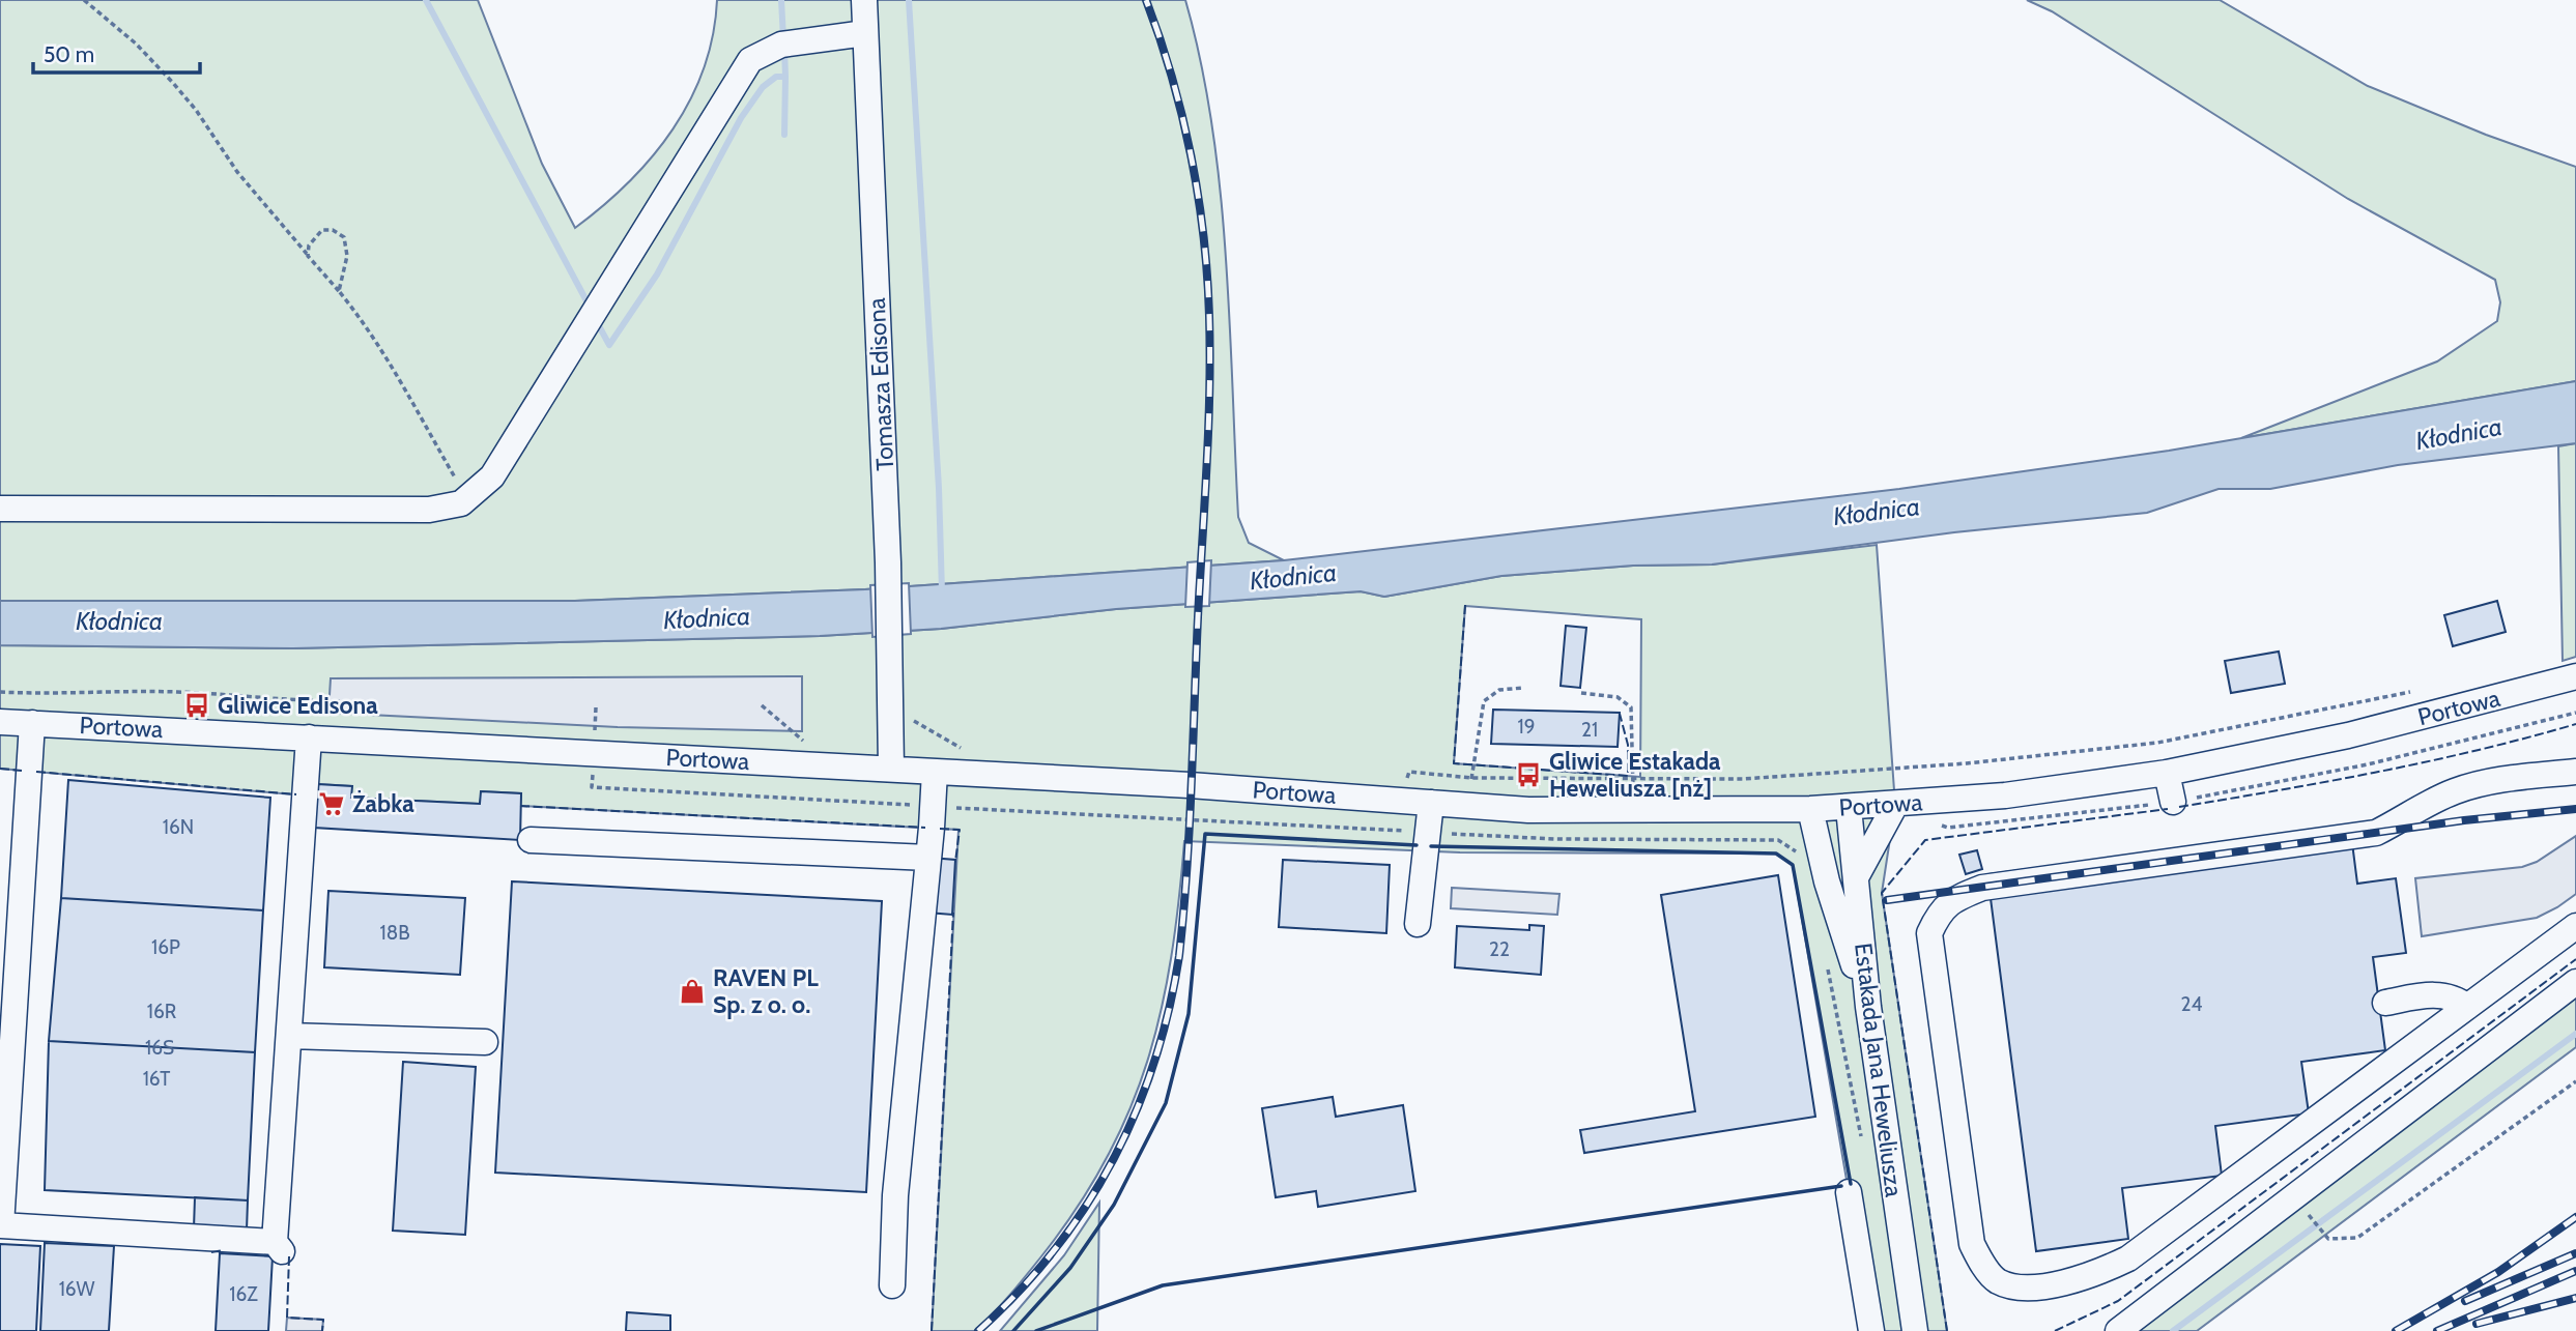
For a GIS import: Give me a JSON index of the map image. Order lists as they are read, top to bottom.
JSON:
{
  "streets": {
    "street": ["Tomasza Edisona", "Portowa", "Estakada Jana Heweliusza"]
  },
  "crossings": [
    ["Tomasza Edisona", "Portowa"],
    ["Portowa", "Estakada Jana Heweliusza"]
  ],
  "water": ["Kłodnica"],
  "places": {
    "bus stop": ["Gliwice Edisona", "Gliwice Estakada Heweliusza [nż]"],
    "supermarket": ["Żabka"],
    "shop": ["RAVEN PL Sp. z o. o."]
  },
  "house_numbers": [
    "19",
    "21",
    "16N",
    "18B",
    "16P",
    "22",
    "24",
    "16R",
    "16S",
    "16T",
    "16W",
    "16Z"
  ],
  "scale_bar": "50 m"
}
